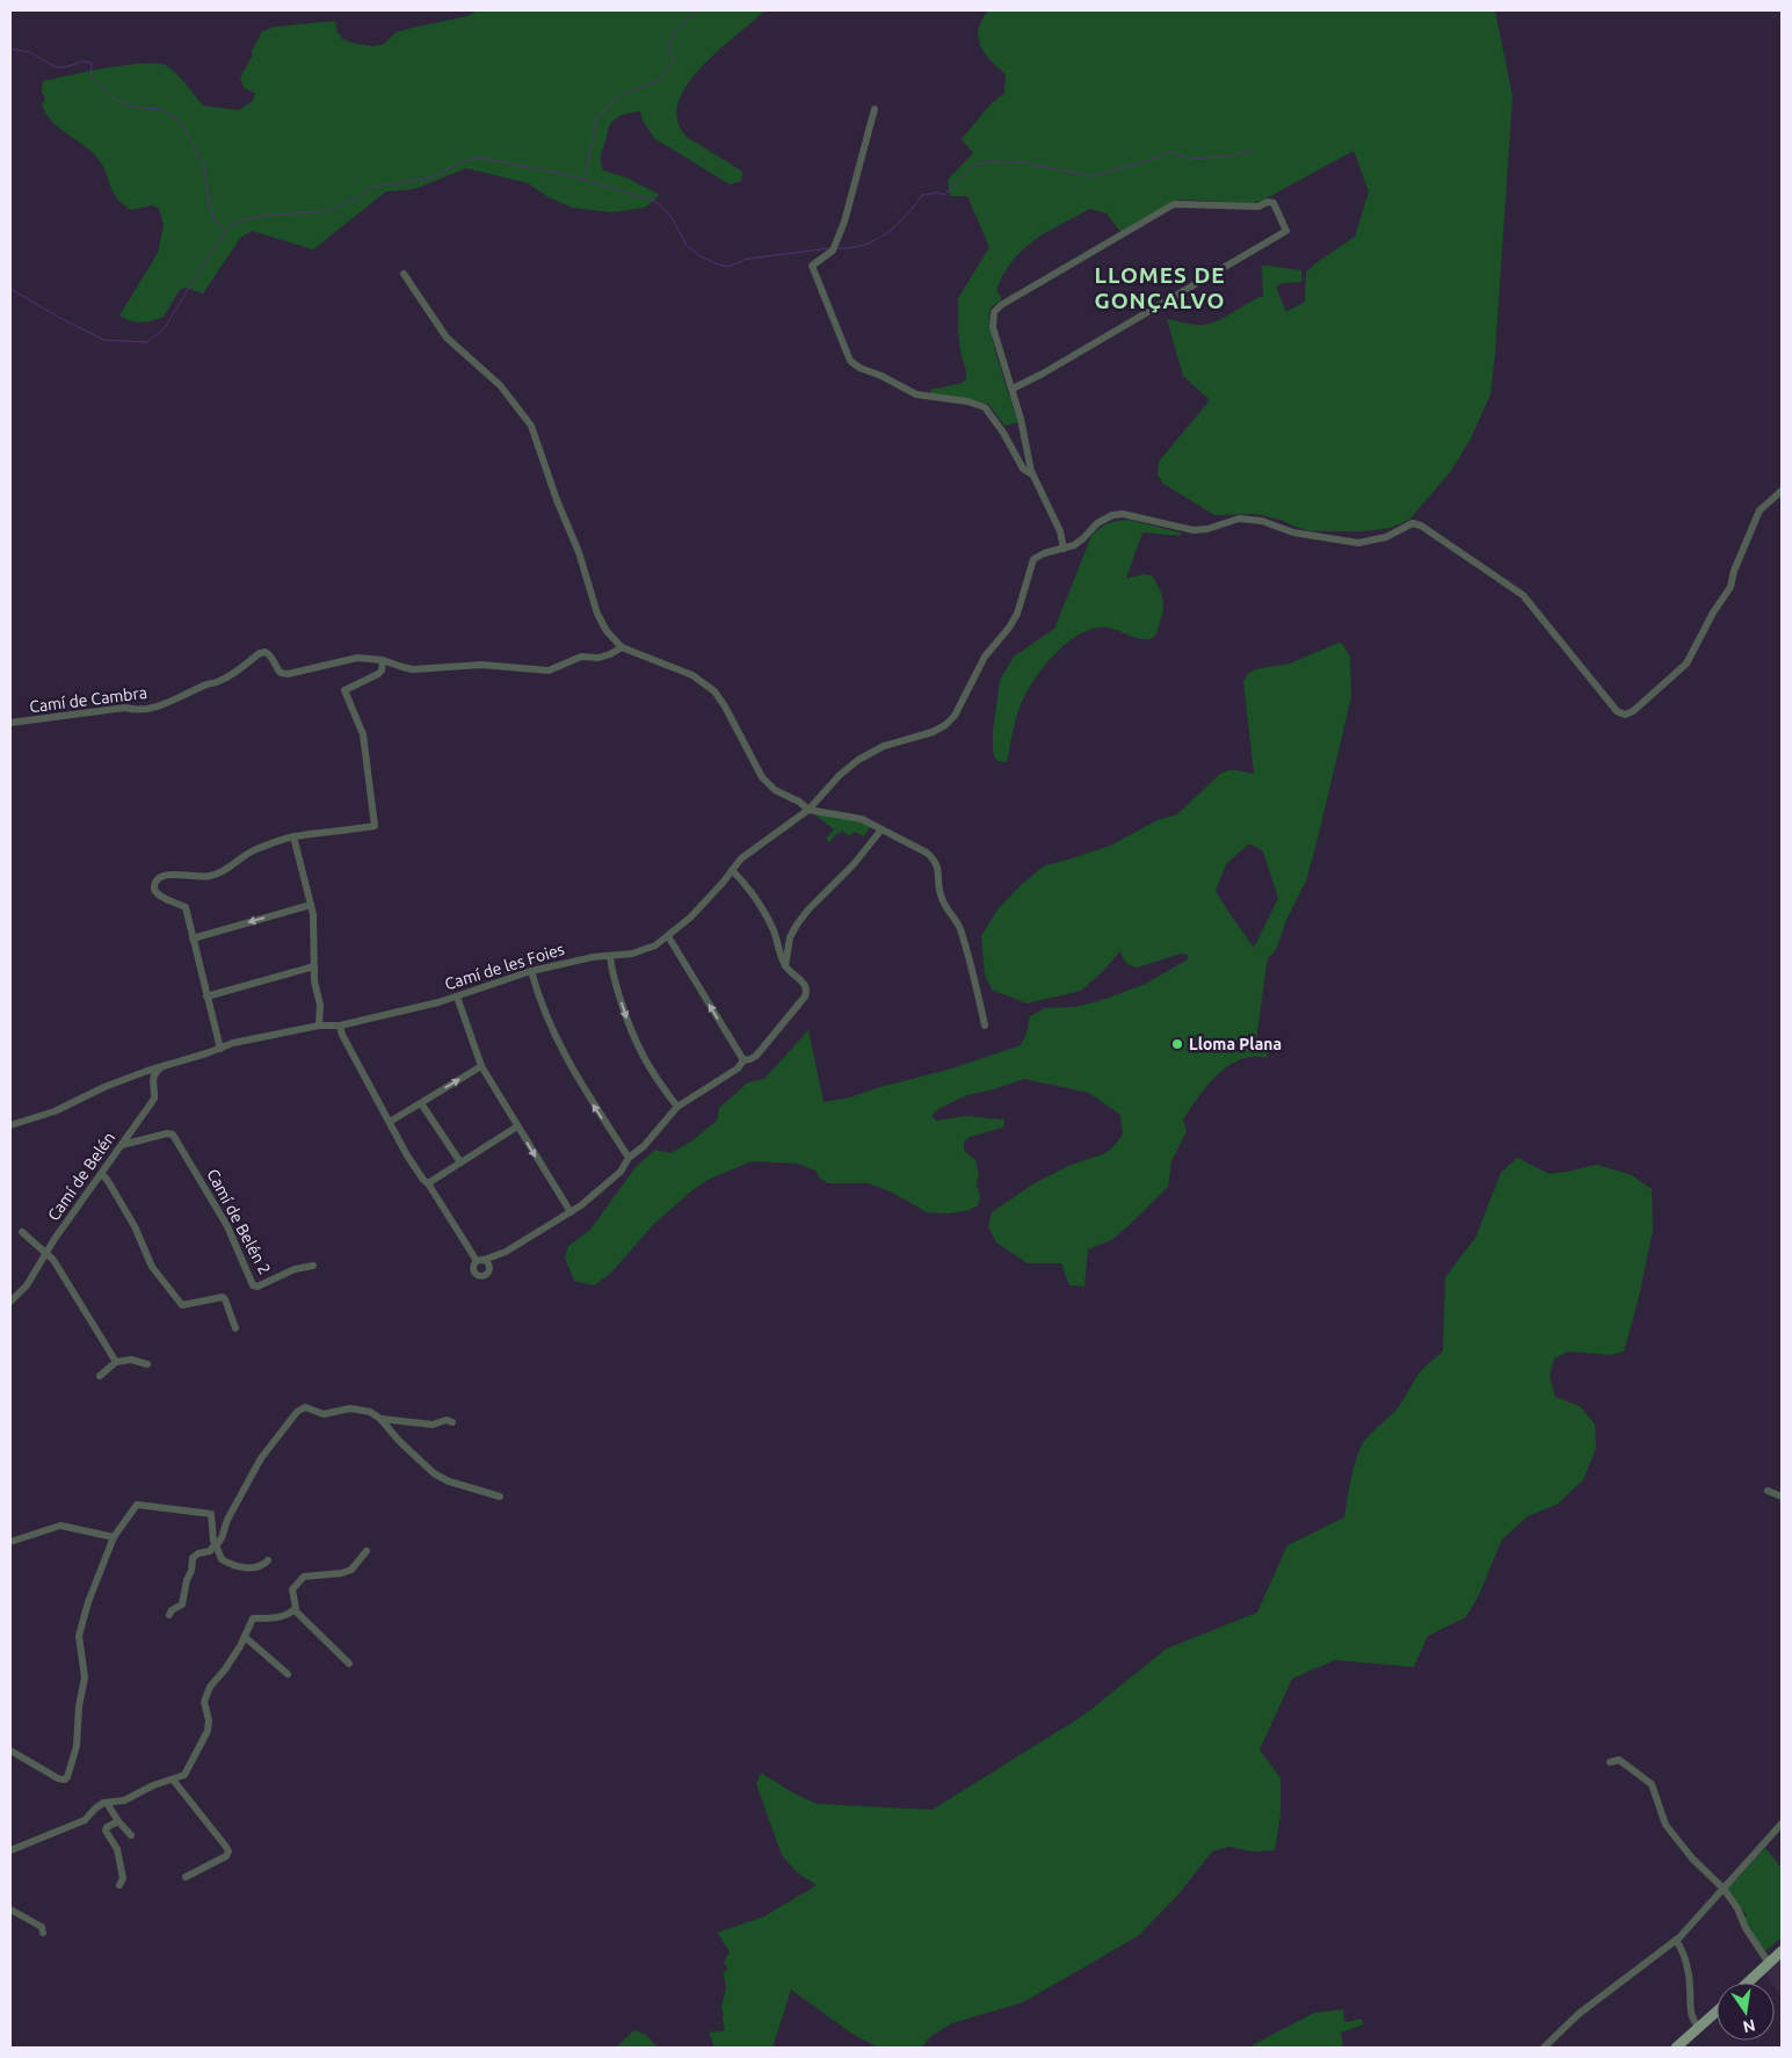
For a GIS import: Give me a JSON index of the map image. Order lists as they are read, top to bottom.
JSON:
{
  "streets": {
    "street": [
      "Camí de Cambra",
      "Camí de les Foies",
      "Camí de Belén",
      "Camí de Belén 2"
    ]
  },
  "crossings": [
    ["Camí de les Foies", "Camí de Belén"],
    ["Camí de Belén", "Camí de Belén 2"]
  ],
  "districts": ["LLOMES DE GONÇALVO"],
  "places": ["Lloma Plana"],
  "north": "bottom"
}
